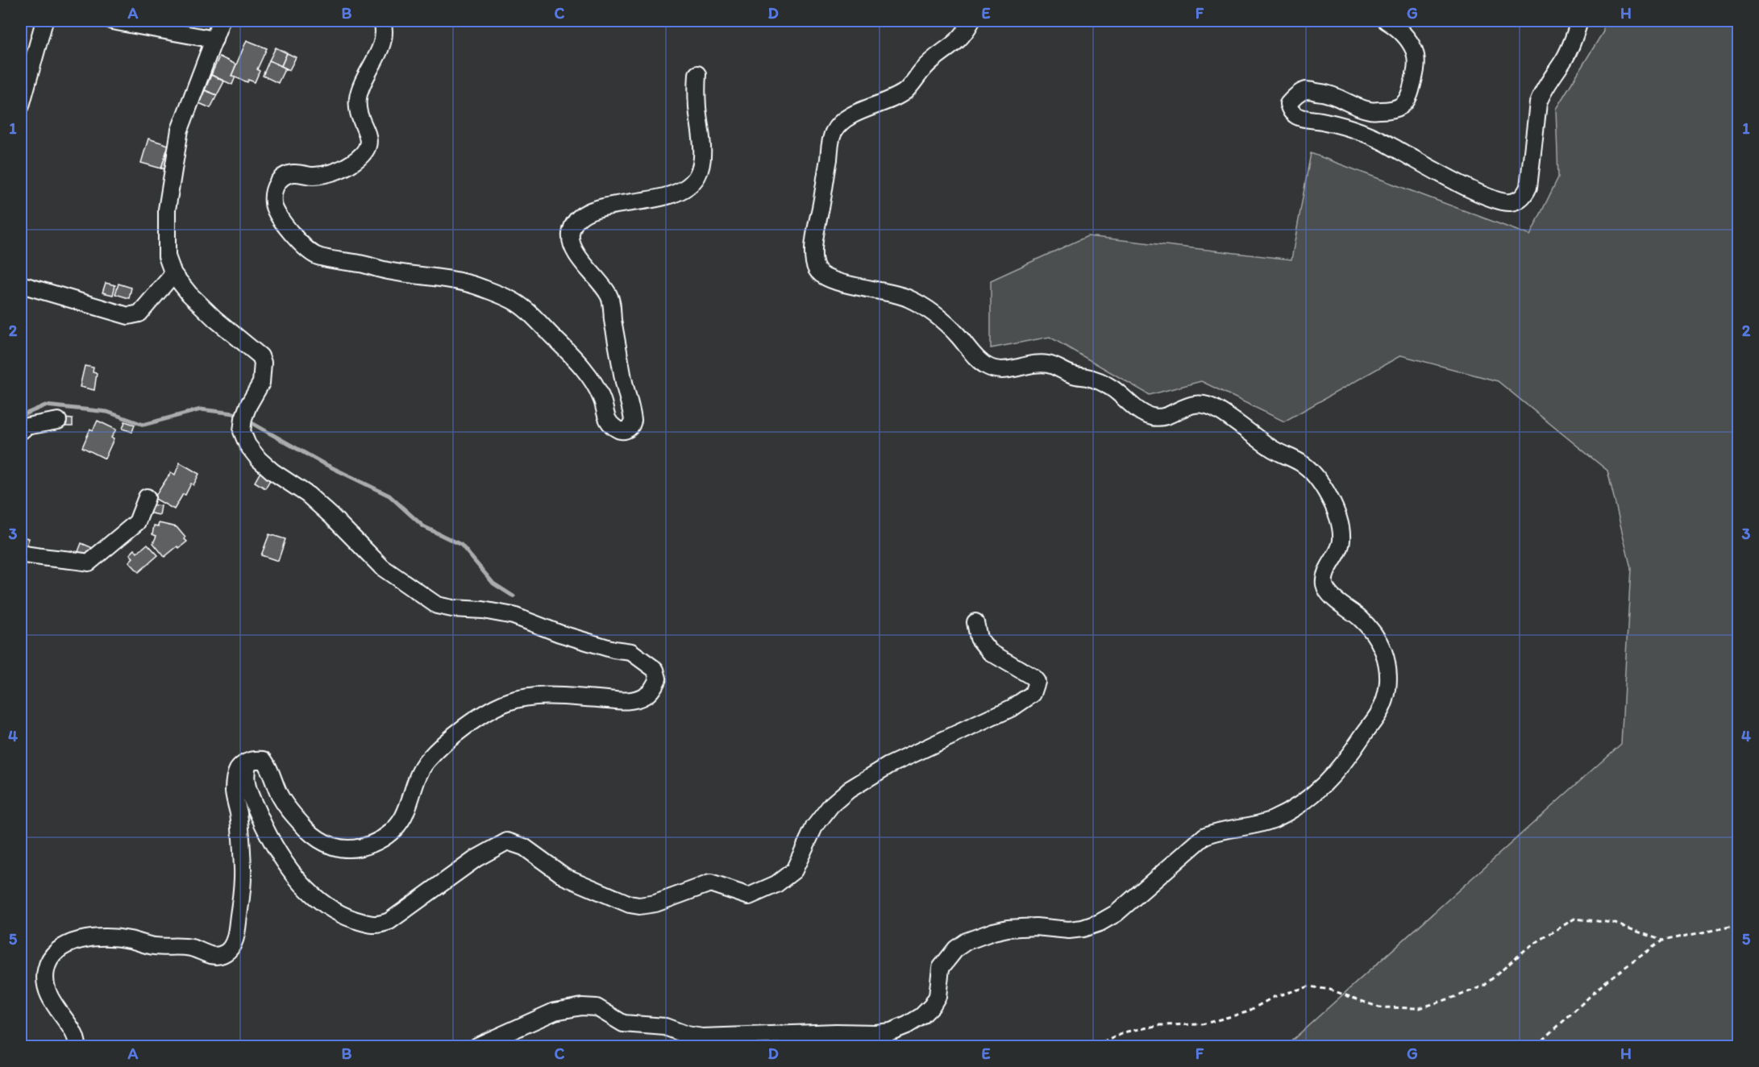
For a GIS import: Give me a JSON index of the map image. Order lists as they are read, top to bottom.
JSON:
{
  "grid": {
    "columns": [
      "A",
      "B",
      "C",
      "D",
      "E",
      "F",
      "G",
      "H"
    ],
    "rows": [
      "1",
      "2",
      "3",
      "4",
      "5"
    ]
  }
}
